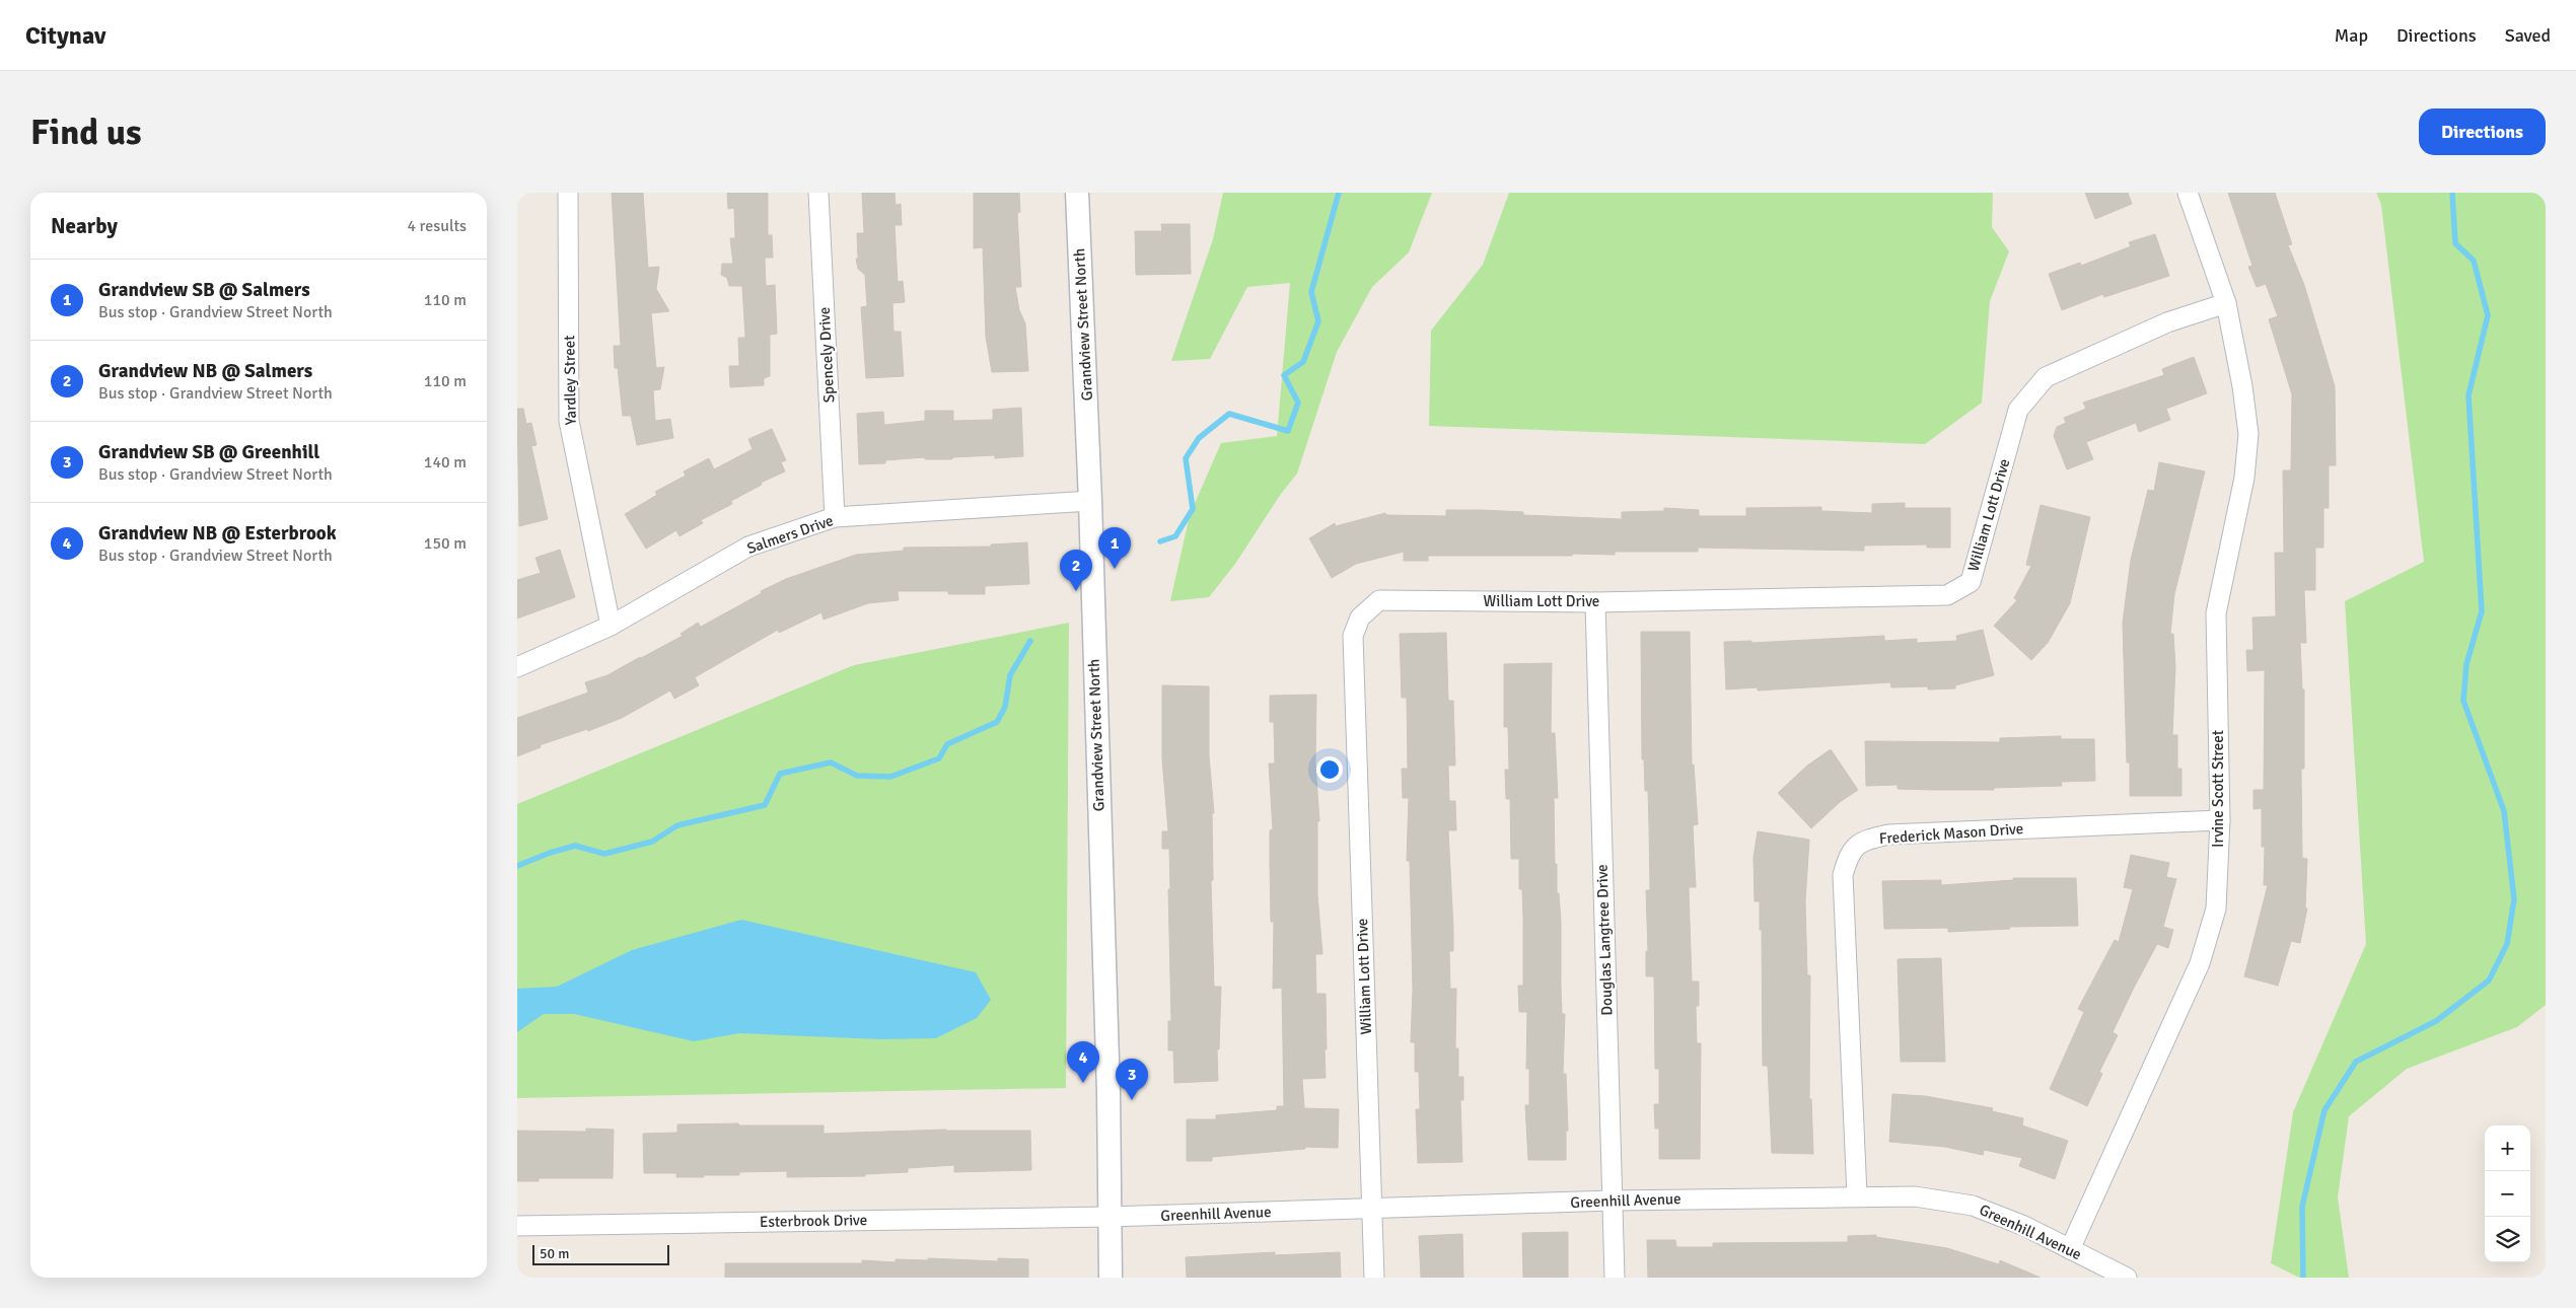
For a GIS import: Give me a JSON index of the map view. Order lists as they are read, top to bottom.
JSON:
{
  "streets": {
    "street": [
      "Grandview Street North",
      "Spencely Drive",
      "Yardley Street",
      "William Lott Drive",
      "Salmers Drive",
      "Irvine Scott Street",
      "Frederick Mason Drive",
      "Douglas Langtree Drive",
      "Greenhill Avenue",
      "Esterbrook Drive"
    ]
  },
  "crossings": [
    ["Grandview Street North", "Salmers Drive"],
    ["Grandview Street North", "Greenhill Avenue"],
    ["Grandview Street North", "Esterbrook Drive"],
    ["Spencely Drive", "Salmers Drive"],
    ["Yardley Street", "Salmers Drive"],
    ["William Lott Drive", "Irvine Scott Street"],
    ["William Lott Drive", "Douglas Langtree Drive"],
    ["William Lott Drive", "Greenhill Avenue"],
    ["Irvine Scott Street", "Frederick Mason Drive"],
    ["Irvine Scott Street", "Greenhill Avenue"],
    ["Frederick Mason Drive", "Greenhill Avenue"],
    ["Douglas Langtree Drive", "Greenhill Avenue"],
    ["Greenhill Avenue", "Esterbrook Drive"]
  ],
  "scale_bar": "50 m",
  "page": {
    "header": "Citynav",
    "nav": ["Map", "Directions", "Saved"],
    "buttons": "Directions",
    "title": "Find us",
    "heading": ["Nearby", "4 results"],
    "list": [
      {
        "mark": "1",
        "name": "Grandview SB @ Salmers",
        "note": "Bus stop · Grandview Street North",
        "value": "110 m"
      },
      {
        "mark": "2",
        "name": "Grandview NB @ Salmers",
        "note": "Bus stop · Grandview Street North",
        "value": "110 m"
      },
      {
        "mark": "3",
        "name": "Grandview SB @ Greenhill",
        "note": "Bus stop · Grandview Street North",
        "value": "140 m"
      },
      {
        "mark": "4",
        "name": "Grandview NB @ Esterbrook",
        "note": "Bus stop · Grandview Street North",
        "value": "150 m"
      }
    ],
    "pins": [
      "1",
      "2",
      "4",
      "3"
    ],
    "map_buttons": ["+", "−"],
    "scale": "50 m"
  }
}
